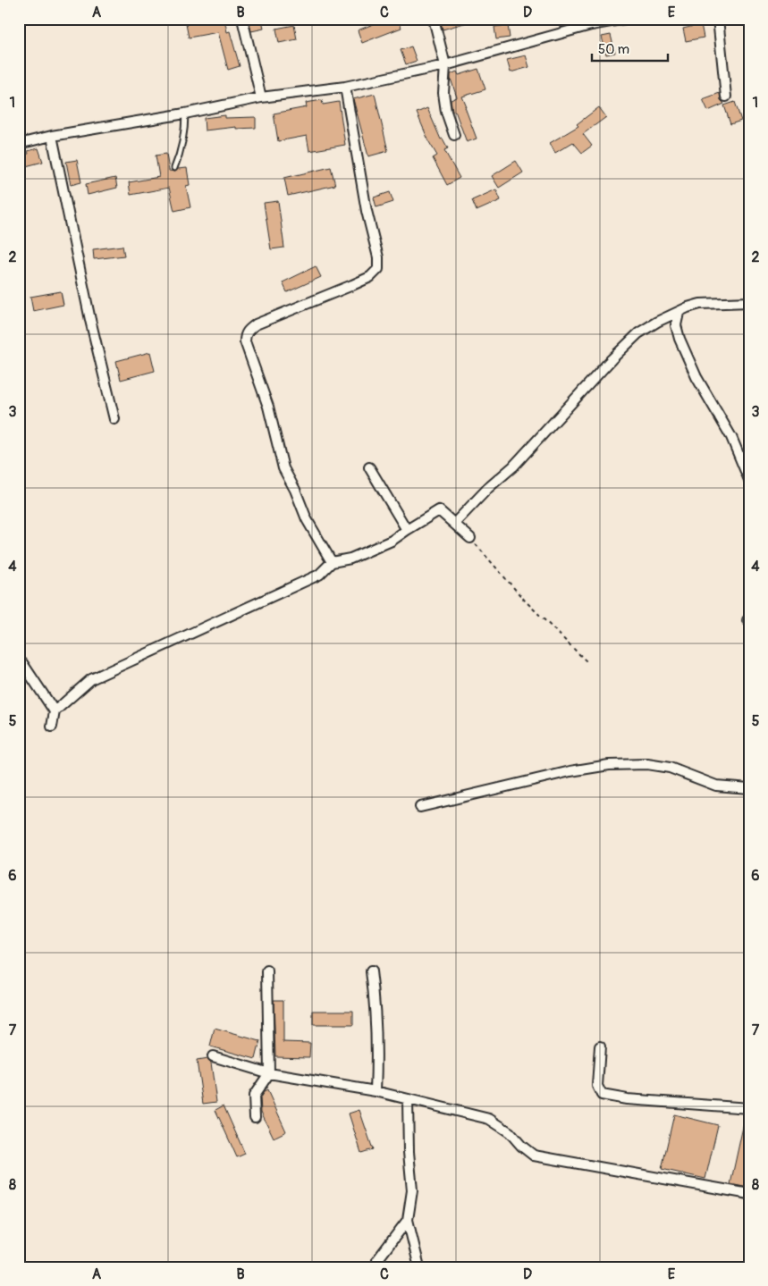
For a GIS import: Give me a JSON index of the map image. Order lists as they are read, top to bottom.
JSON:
{
  "scale_bar": "50 m",
  "grid": {
    "columns": [
      "A",
      "B",
      "C",
      "D",
      "E"
    ],
    "rows": [
      "1",
      "2",
      "3",
      "4",
      "5",
      "6",
      "7",
      "8"
    ]
  }
}
